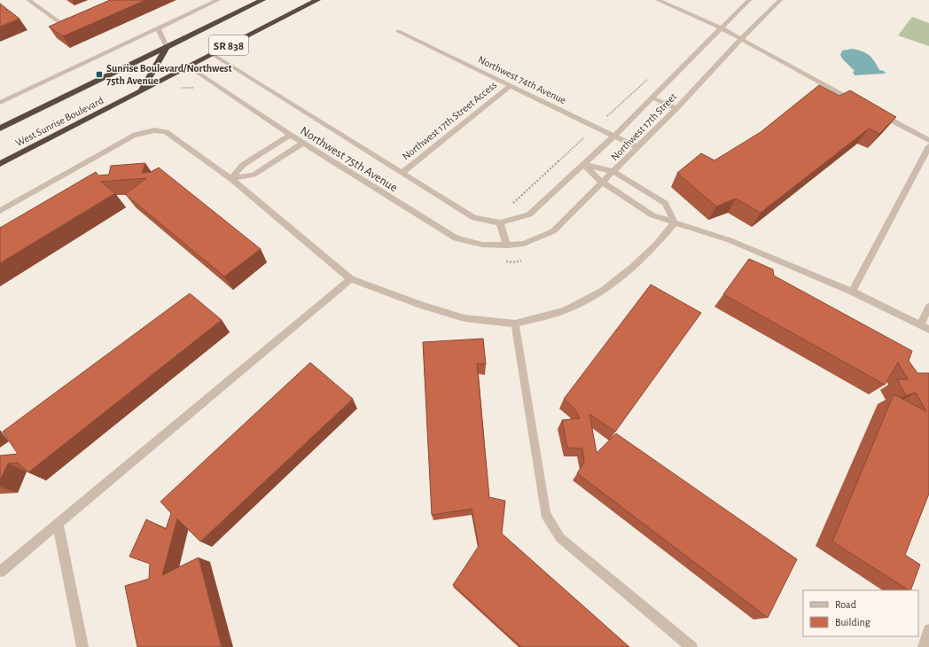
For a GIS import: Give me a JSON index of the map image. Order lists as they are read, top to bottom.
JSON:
{
  "streets": {
    "highway": ["SR 838", "West Sunrise Boulevard"],
    "street": [
      "Northwest 74th Avenue",
      "Northwest 17th Street Access",
      "Northwest 17th Street",
      "Northwest 75th Avenue"
    ]
  },
  "crossings": [
    ["Northwest 74th Avenue", "Northwest 17th Street Access"],
    ["Northwest 74th Avenue", "Northwest 17th Street"],
    ["Northwest 17th Street Access", "Northwest 75th Avenue"],
    ["West Sunrise Boulevard", "Northwest 75th Avenue"],
    ["Northwest 17th Street", "Northwest 75th Avenue"]
  ],
  "places": {
    "transit": ["Sunrise Boulevard/Northwest 75th Avenue"]
  },
  "legend": ["Road", "Building"]
}
